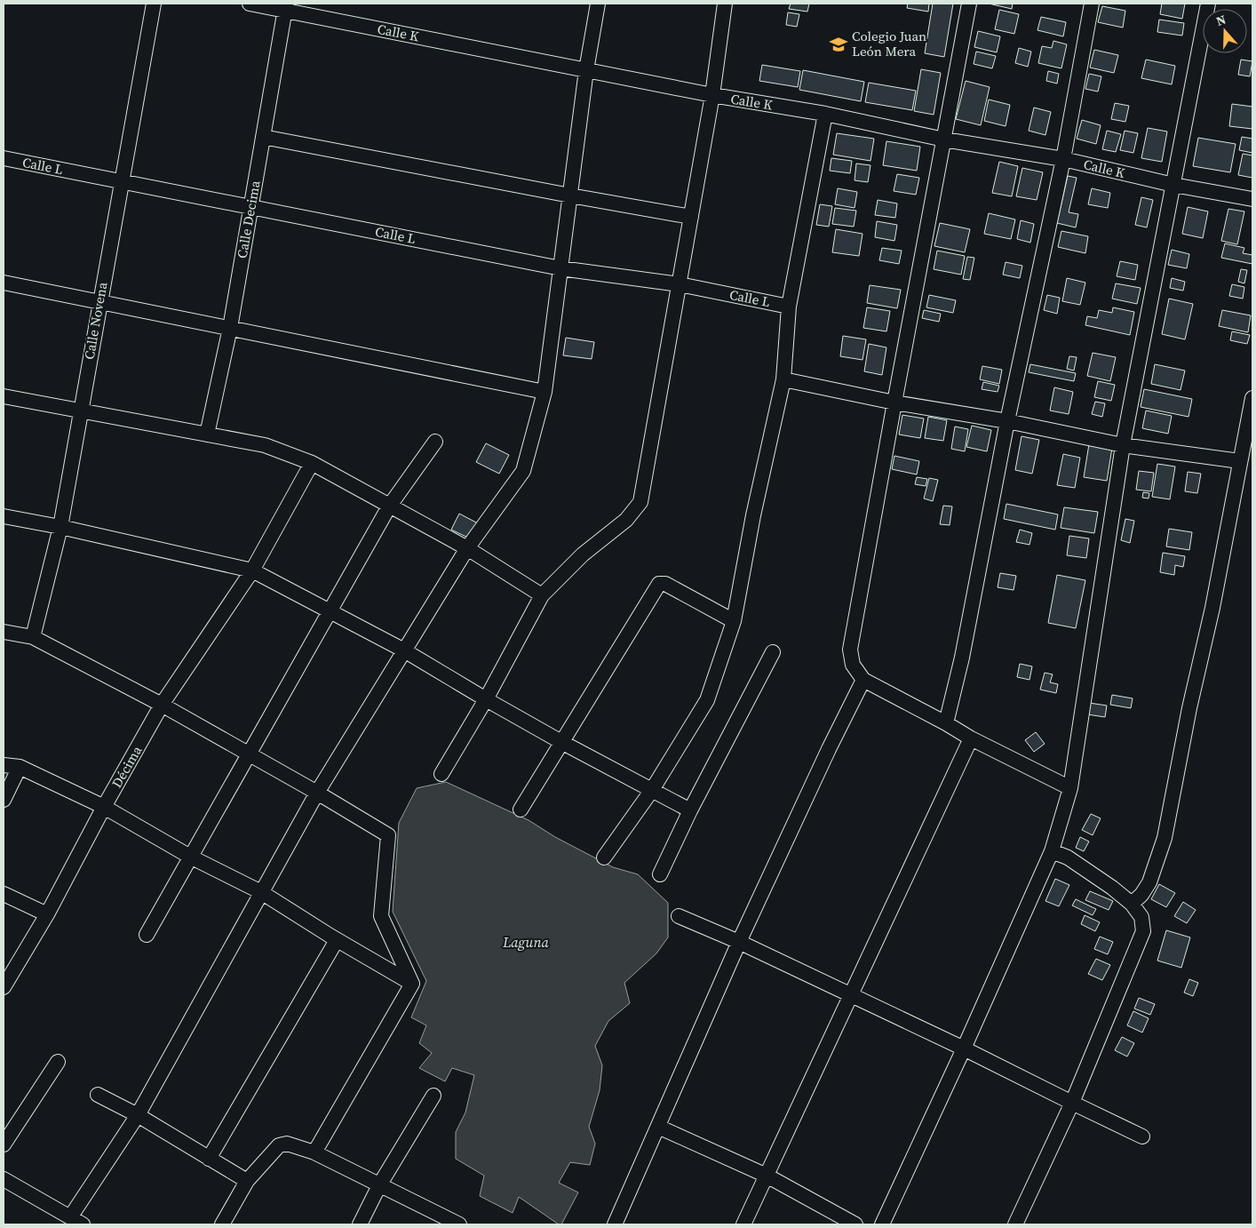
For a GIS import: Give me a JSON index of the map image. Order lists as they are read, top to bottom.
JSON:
{
  "streets": {
    "street": [
      "Calle K",
      "Calle L",
      "Calle Decima",
      "Calle Novena",
      "Décima"
    ]
  },
  "crossings": [
    ["Calle K", "Calle Decima"],
    ["Calle L", "Calle Decima"],
    ["Calle L", "Calle Novena"]
  ],
  "water": ["Laguna"],
  "places": {
    "school or university": ["Colegio Juan León Mera"]
  },
  "north": "top"
}
